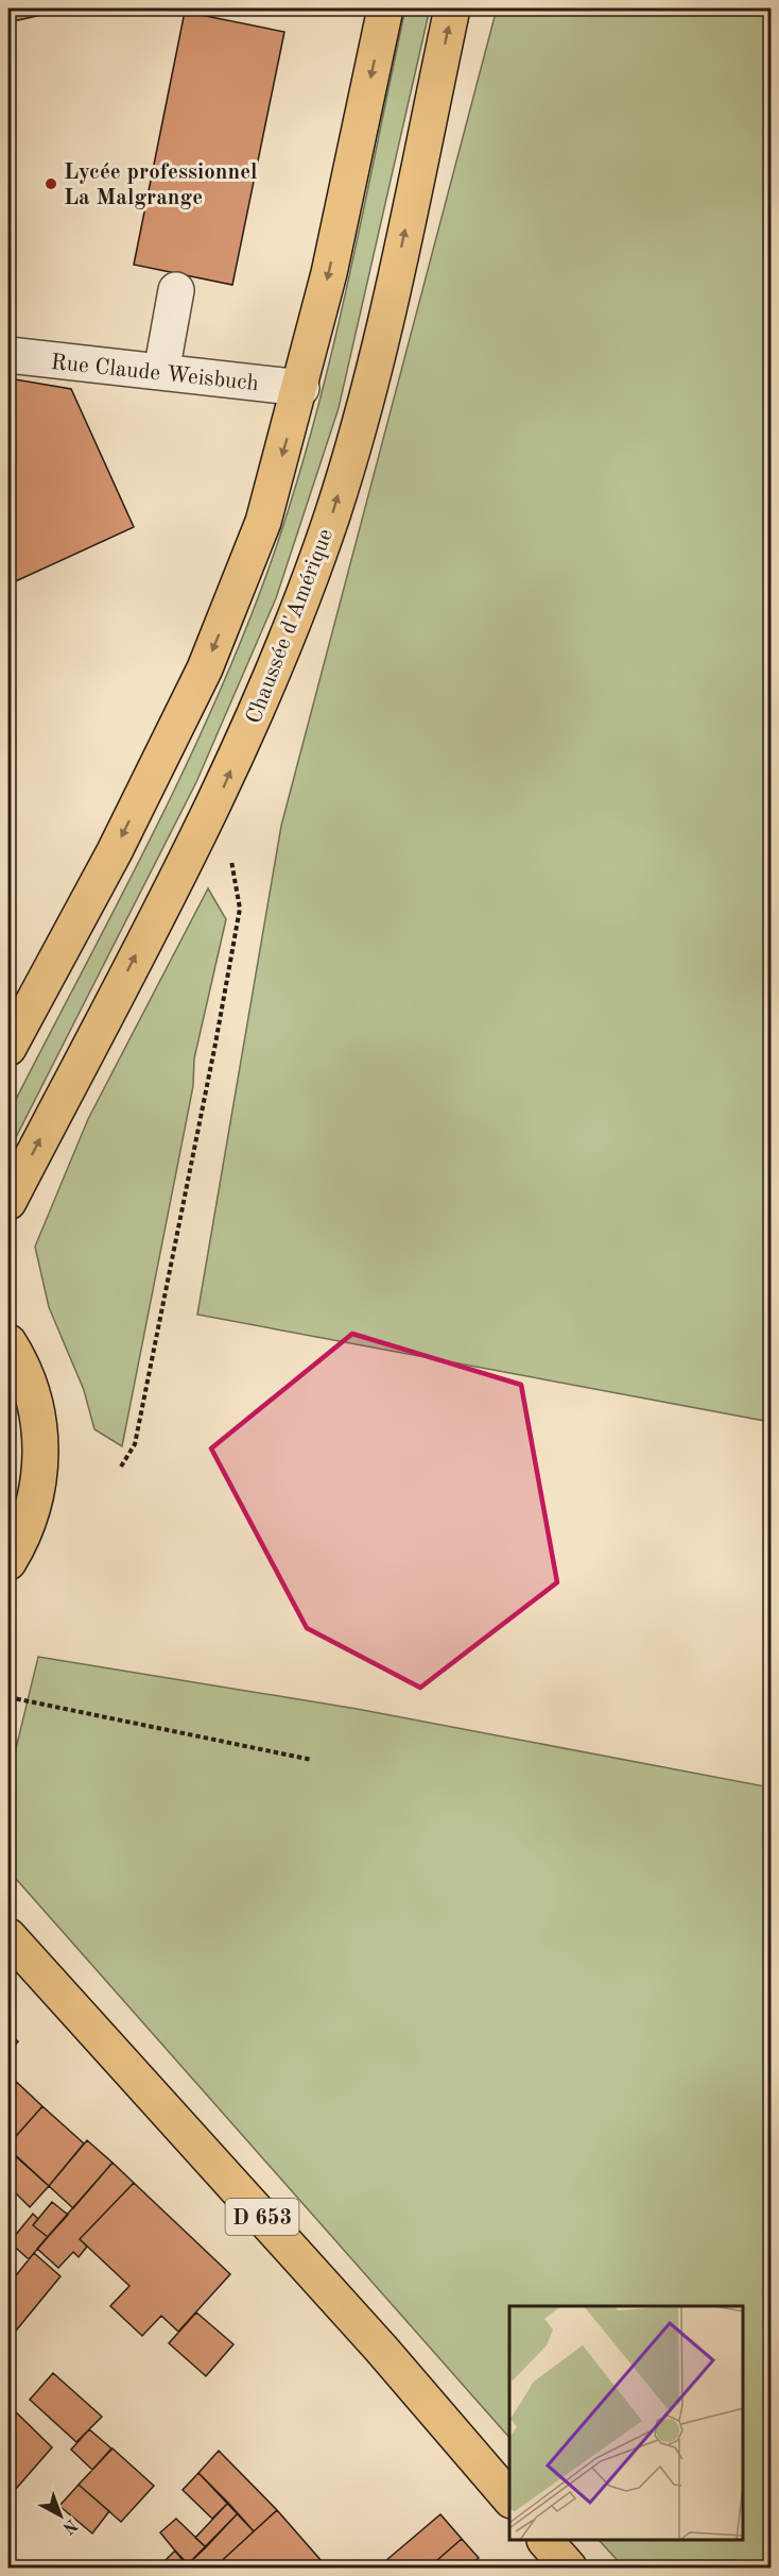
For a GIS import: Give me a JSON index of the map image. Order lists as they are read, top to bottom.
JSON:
{
  "streets": {
    "main road": ["Chaussée d'Amérique", "D 653"],
    "street": ["Rue Claude Weisbuch"]
  },
  "places": ["Lycée professionnel La Malgrange"],
  "north": "bottom right"
}
